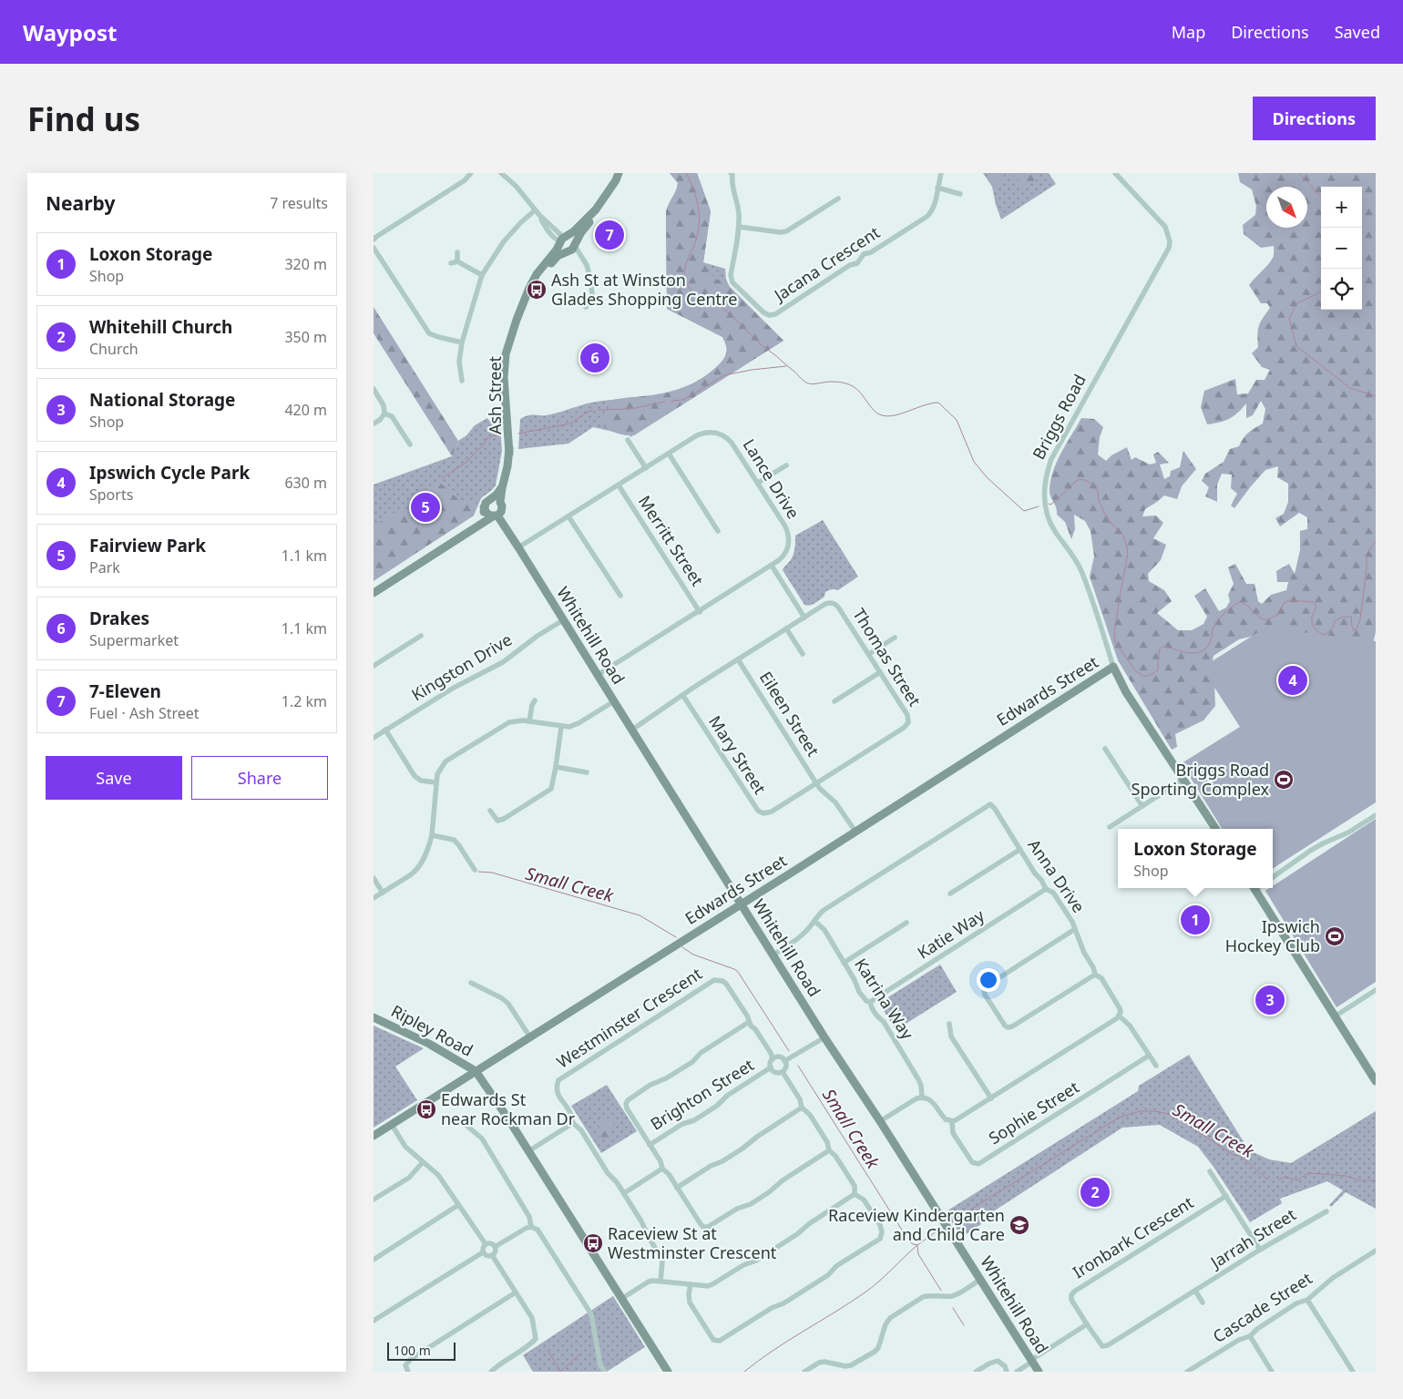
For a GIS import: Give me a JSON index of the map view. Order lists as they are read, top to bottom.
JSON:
{
  "streets": {
    "main road": [
      "Ash Street",
      "Briggs Road",
      "Whitehill Road",
      "Edwards Street",
      "Ripley Road"
    ],
    "street": [
      "Jacana Crescent",
      "Lance Drive",
      "Merritt Street",
      "Thomas Street",
      "Kingston Drive",
      "Eileen Street",
      "Mary Street",
      "Anna Drive",
      "Katie Way",
      "Katrina Way",
      "Westminster Crescent",
      "Brighton Street",
      "Sophie Street",
      "Ironbark Crescent",
      "Jarrah Street",
      "Cascade Street"
    ]
  },
  "crossings": [
    ["Ash Street", "Whitehill Road"],
    ["Briggs Road", "Edwards Street"],
    ["Lance Drive", "Merritt Street"],
    ["Lance Drive", "Whitehill Road"],
    ["Whitehill Road", "Thomas Street"],
    ["Whitehill Road", "Kingston Drive"],
    ["Whitehill Road", "Edwards Street"],
    ["Whitehill Road", "Anna Drive"],
    ["Thomas Street", "Eileen Street"],
    ["Thomas Street", "Mary Street"],
    ["Edwards Street", "Ripley Road"],
    ["Eileen Street", "Mary Street"],
    ["Anna Drive", "Katie Way"],
    ["Anna Drive", "Katrina Way"],
    ["Katie Way", "Katrina Way"],
    ["Westminster Crescent", "Brighton Street"],
    ["Ironbark Crescent", "Jarrah Street"]
  ],
  "water": ["Small Creek"],
  "places": {
    "bus stop": ["Ash St at Winston Glades Shopping Centre", "Edwards St near Rockman Dr", "Raceview St at Westminster Crescent"],
    "sports": ["Briggs Road Sporting Complex", "Ipswich Hockey Club"],
    "school or university": ["Raceview Kindergarten and Child Care"]
  },
  "scale_bar": "100 m",
  "north": "bottom right",
  "page": {
    "header": "Waypost",
    "nav": ["Map", "Directions", "Saved"],
    "buttons": [
      "Directions",
      ["Save", "Share"]
    ],
    "title": "Find us",
    "heading": ["Nearby", "7 results"],
    "map_buttons": ["+", "−"],
    "pins": [
      "7",
      "6",
      "5",
      "4",
      "1",
      "3",
      "2"
    ],
    "list": [
      {
        "mark": "1",
        "name": "Loxon Storage",
        "note": "Shop",
        "value": "320 m"
      },
      {
        "mark": "2",
        "name": "Whitehill Church",
        "note": "Church",
        "value": "350 m"
      },
      {
        "mark": "3",
        "name": "National Storage",
        "note": "Shop",
        "value": "420 m"
      },
      {
        "mark": "4",
        "name": "Ipswich Cycle Park",
        "note": "Sports",
        "value": "630 m"
      },
      {
        "mark": "5",
        "name": "Fairview Park",
        "note": "Park",
        "value": "1.1 km"
      },
      {
        "mark": "6",
        "name": "Drakes",
        "note": "Supermarket",
        "value": "1.1 km"
      },
      {
        "mark": "7",
        "name": "7-Eleven",
        "note": "Fuel · Ash Street",
        "value": "1.2 km"
      }
    ],
    "popup": ["Loxon Storage", "Shop"],
    "scale": "100 m"
  }
}
